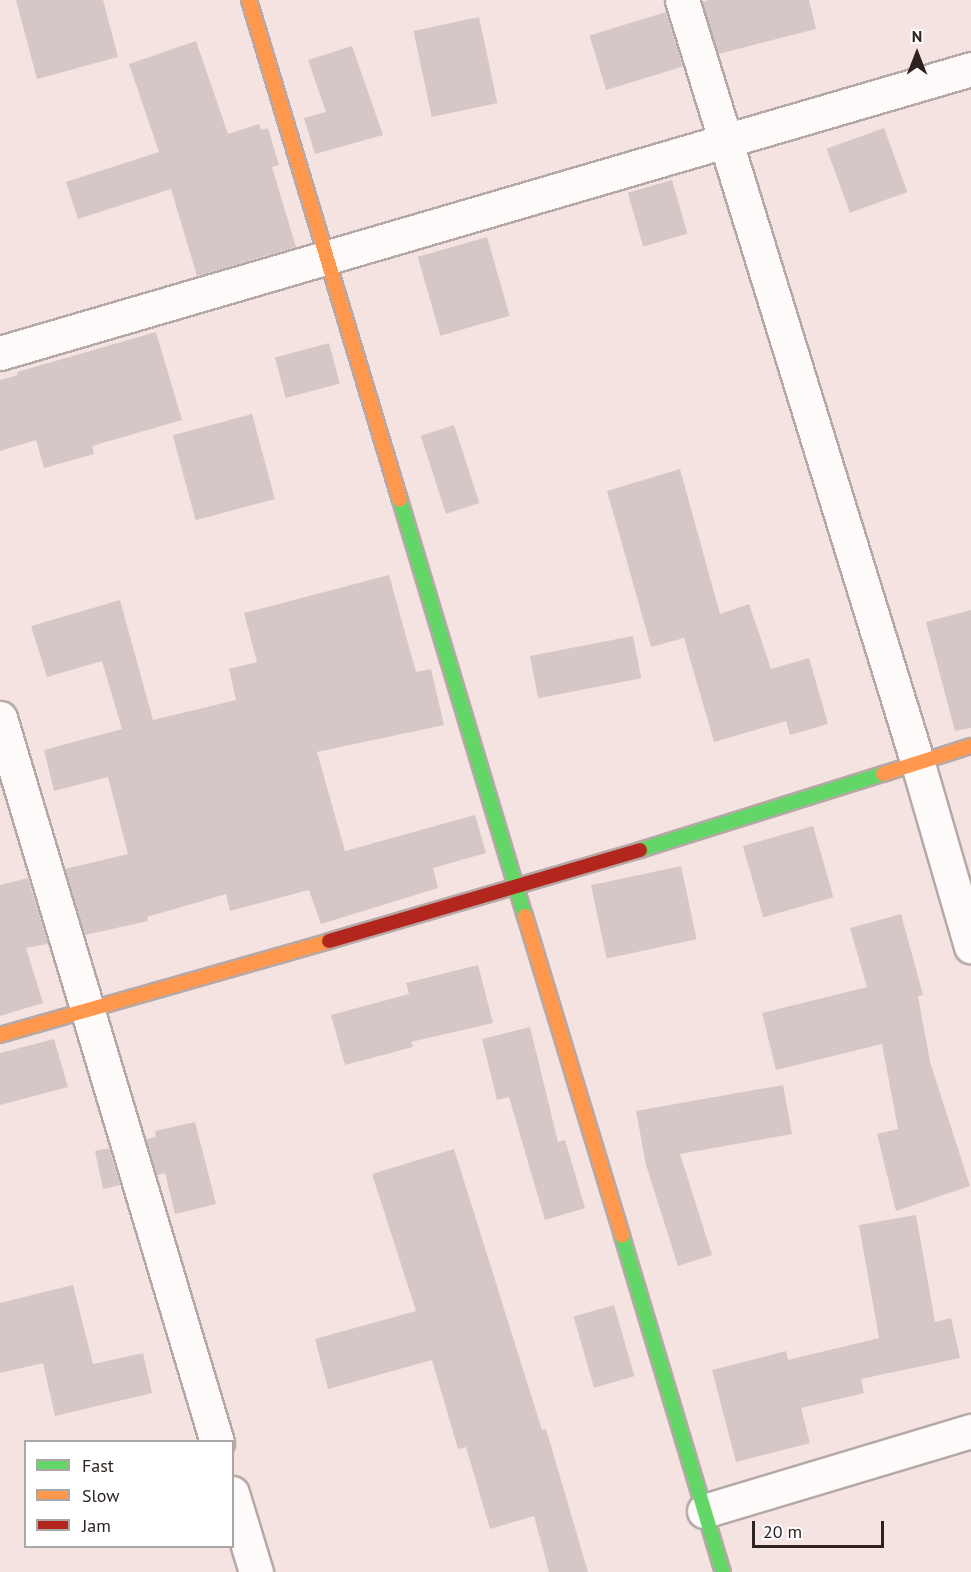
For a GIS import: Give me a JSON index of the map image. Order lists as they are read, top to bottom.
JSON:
{
  "legend": ["Fast", "Slow", "Jam"],
  "scale_bar": "20 m",
  "north": "top"
}
